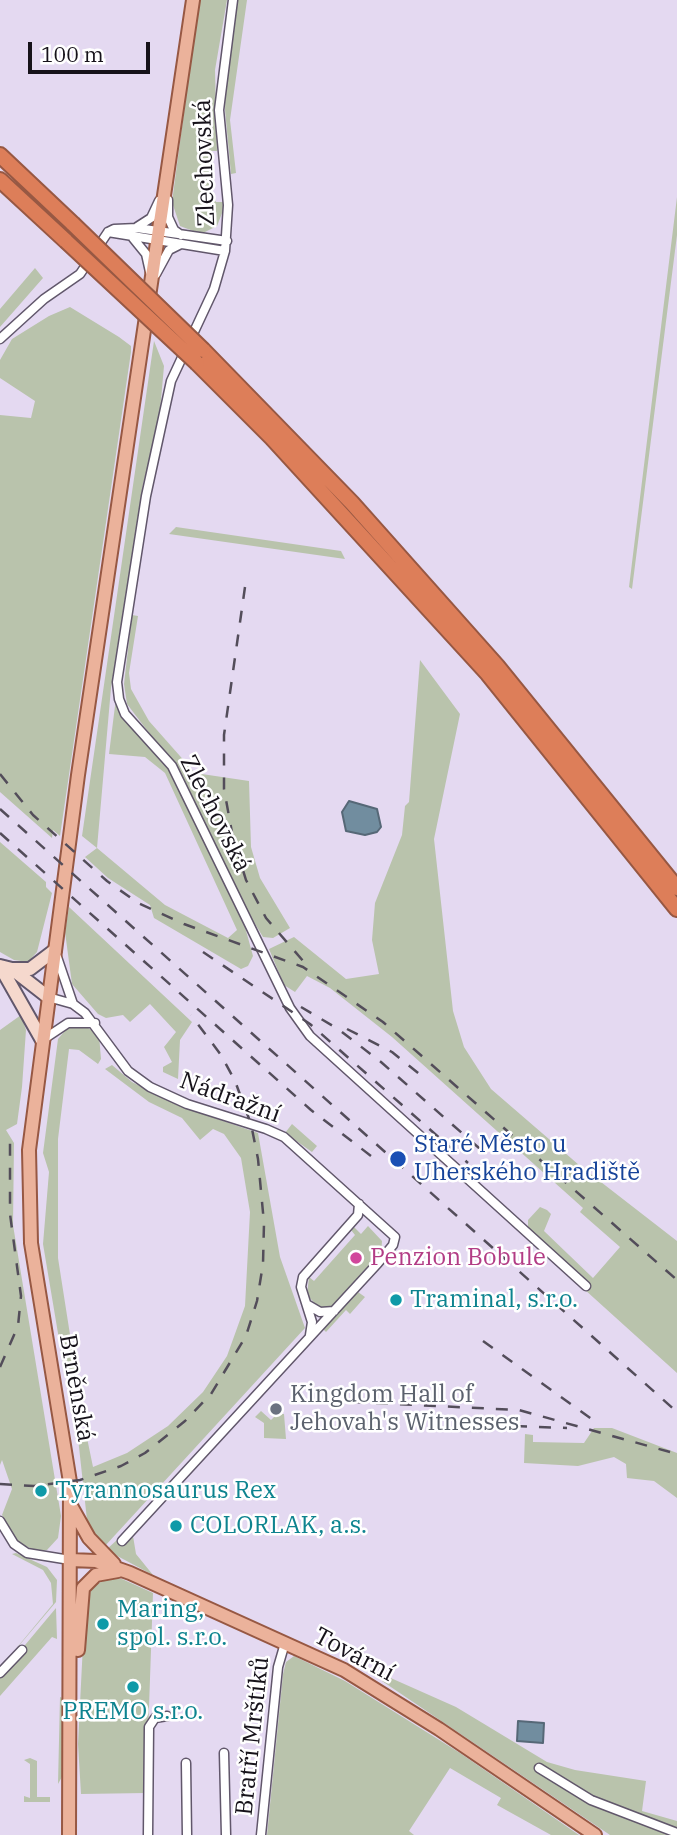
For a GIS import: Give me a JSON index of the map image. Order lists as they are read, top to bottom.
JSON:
{
  "streets": {
    "main road": ["Brněnská", "Tovární"],
    "street": ["Zlechovská", "Nádražní", "Bratří Mrštíků"]
  },
  "crossings": [
    ["Zlechovská", "Brněnská"],
    ["Nádražní", "Brněnská"],
    ["Brněnská", "Tovární"],
    ["Tovární", "Bratří Mrštíků"]
  ],
  "places": [
    "Staré Město u Uherského Hradiště",
    "Penzion Bobule",
    "Traminal, s.r.o.",
    "Kingdom Hall of Jehovah's Witnesses",
    "Tyrannosaurus Rex",
    "COLORLAK, a.s.",
    "Maring, spol. s.r.o.",
    "PREMO s.r.o."
  ],
  "scale_bar": "100 m"
}
